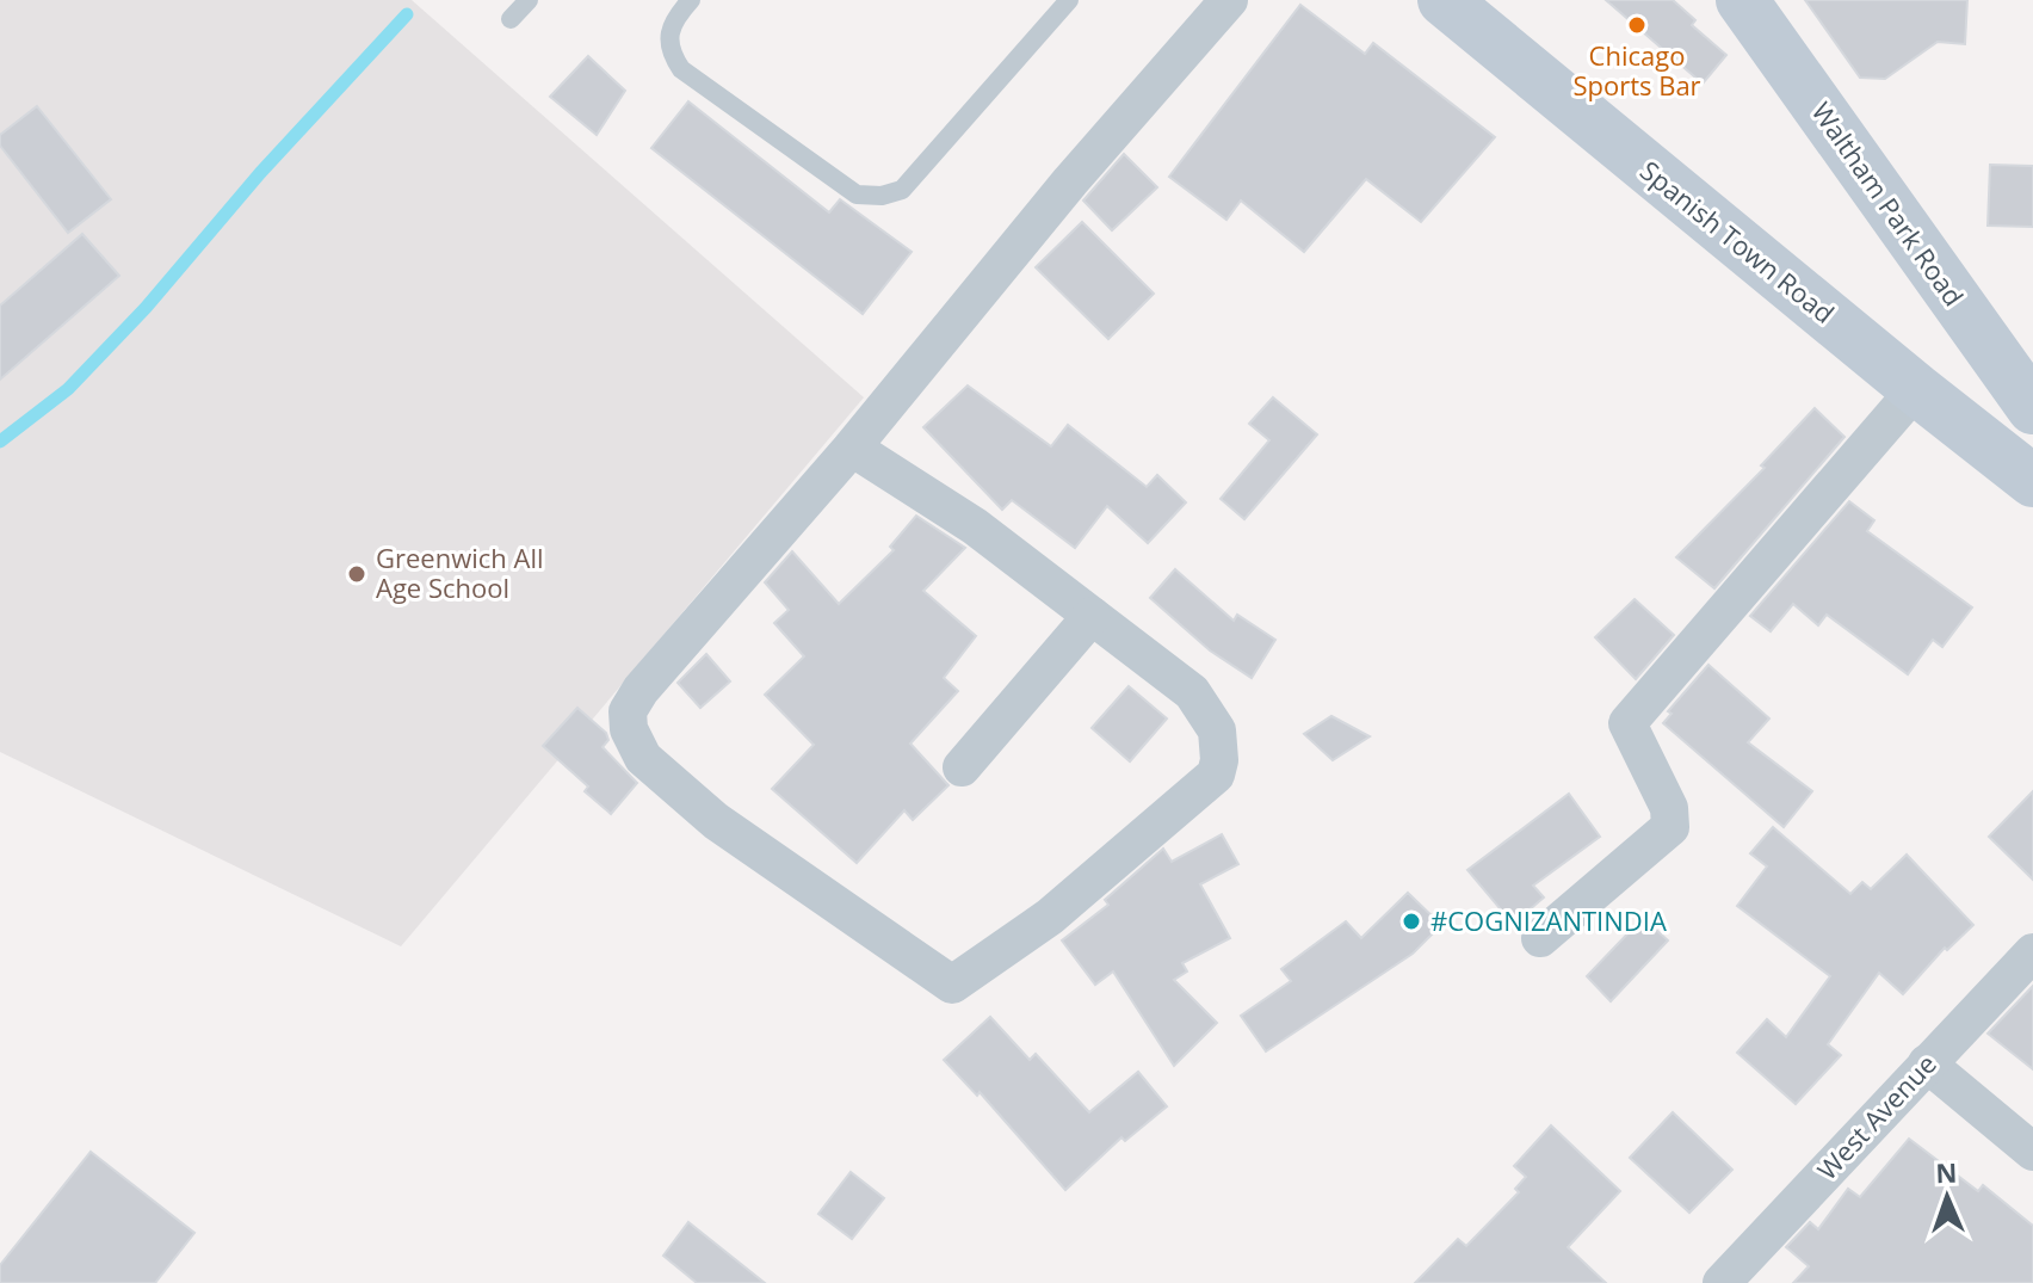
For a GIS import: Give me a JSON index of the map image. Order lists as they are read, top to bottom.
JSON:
{
  "streets": {
    "main road": ["Waltham Park Road", "Spanish Town Road"],
    "street": ["West Avenue"]
  },
  "places": ["Chicago Sports Bar", "Greenwich All Age School", "#COGNIZANTINDIA"],
  "north": "top"
}
